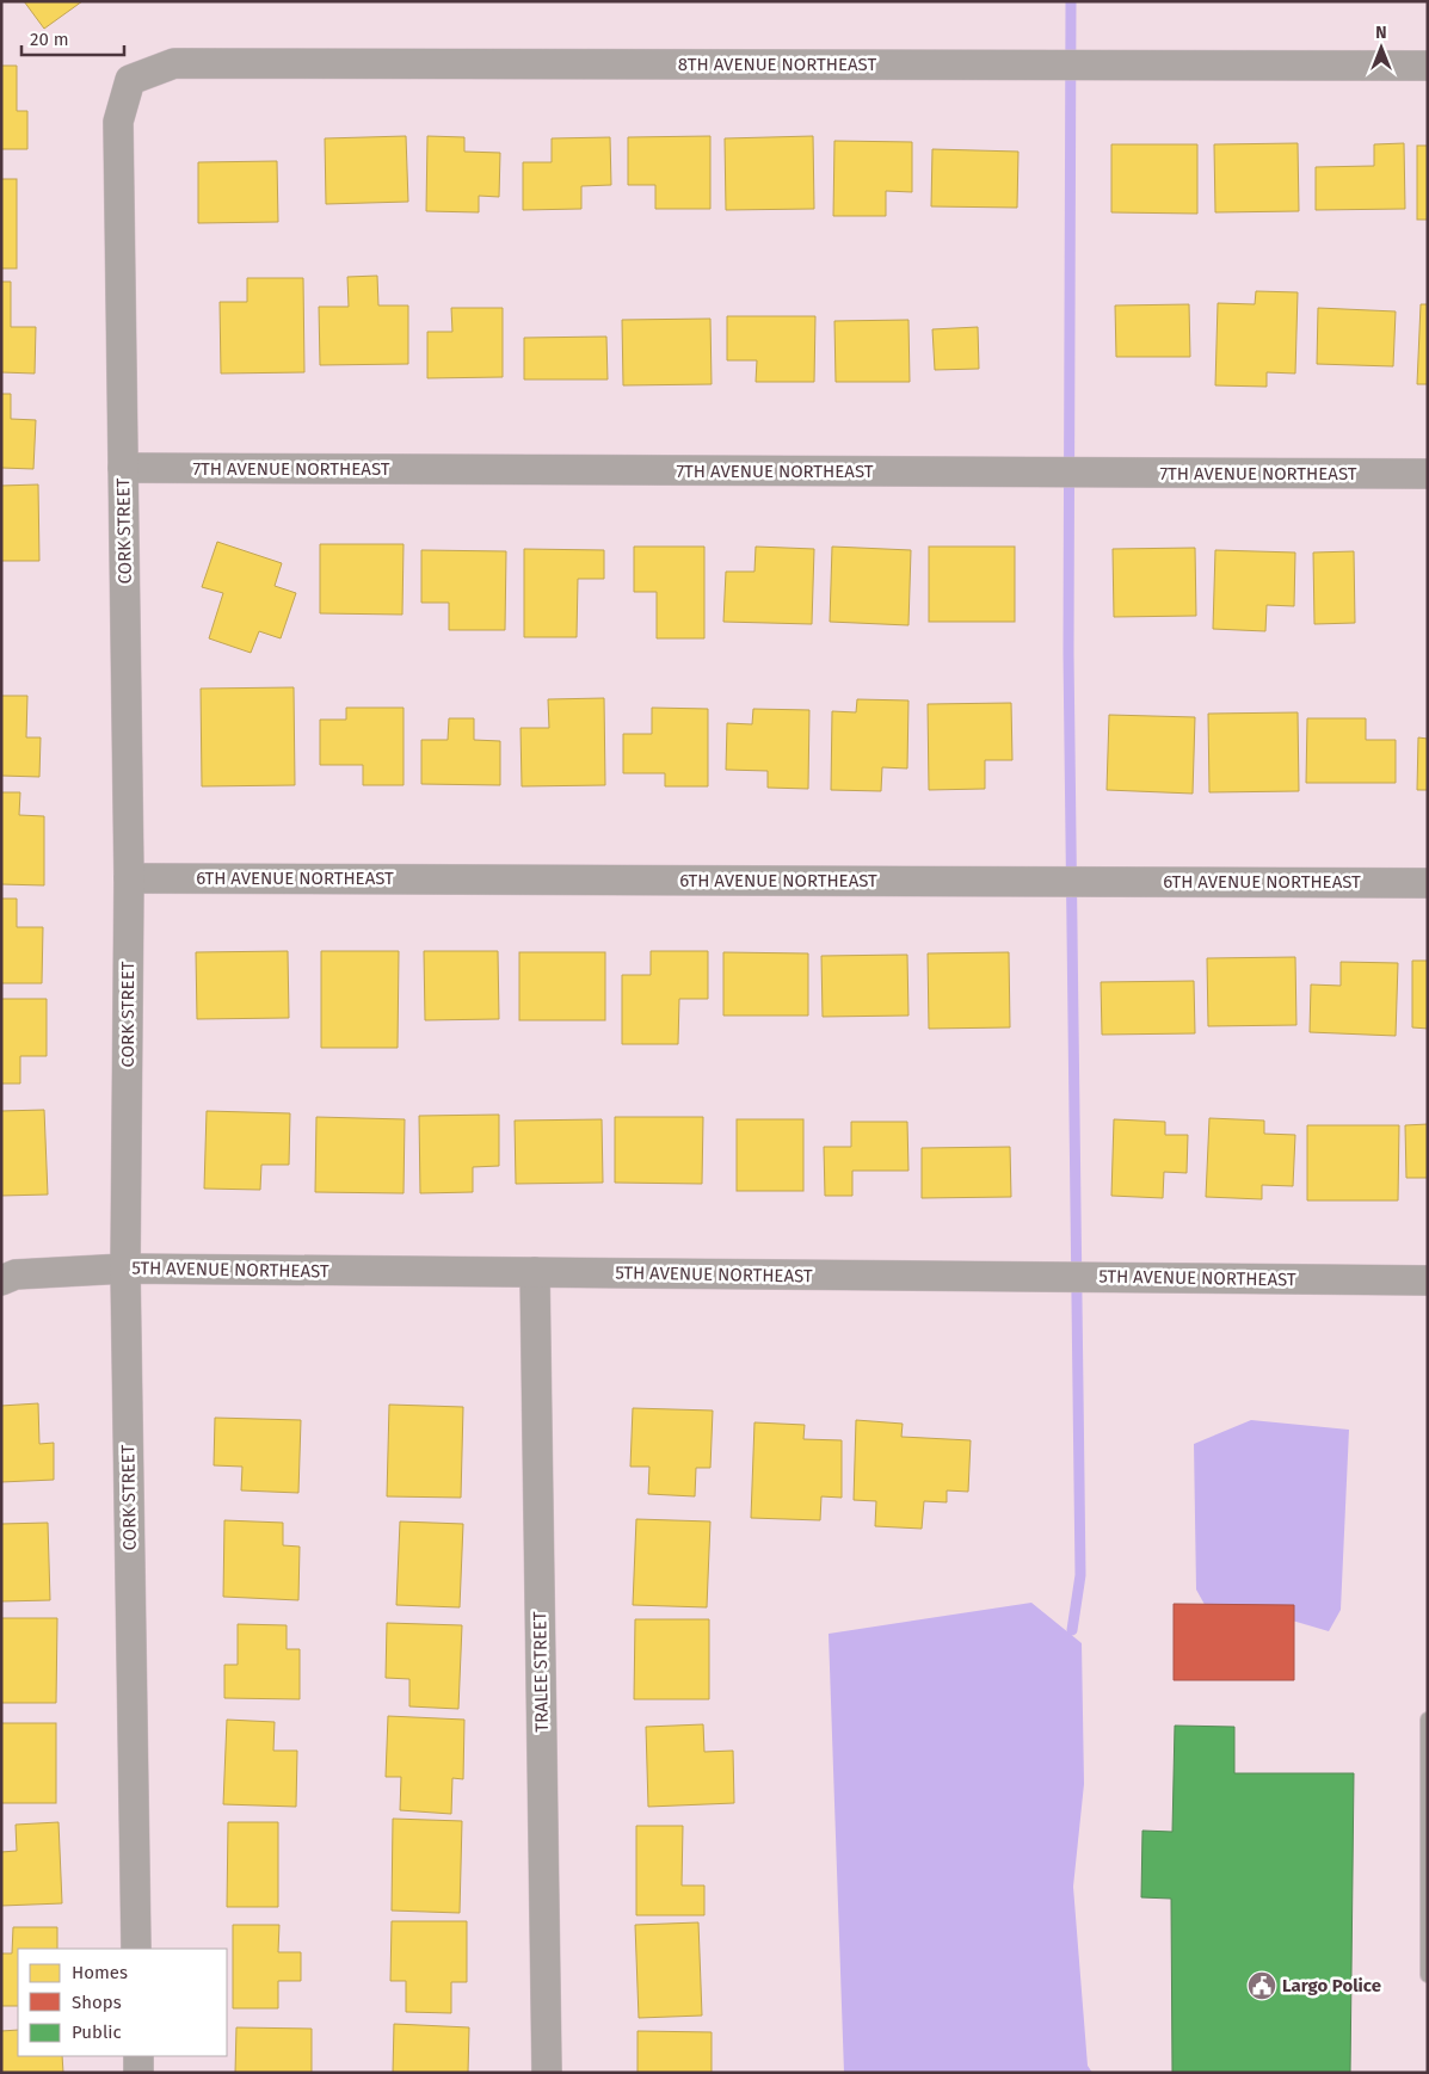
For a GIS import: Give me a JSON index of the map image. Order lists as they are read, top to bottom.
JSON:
{
  "streets": {
    "street": [
      "8TH AVENUE NORTHEAST",
      "7TH AVENUE NORTHEAST",
      "CORK STREET",
      "6TH AVENUE NORTHEAST",
      "5TH AVENUE NORTHEAST",
      "TRALEE STREET"
    ]
  },
  "crossings": [
    ["8TH AVENUE NORTHEAST", "CORK STREET"],
    ["7TH AVENUE NORTHEAST", "CORK STREET"],
    ["CORK STREET", "6TH AVENUE NORTHEAST"],
    ["CORK STREET", "5TH AVENUE NORTHEAST"],
    ["5TH AVENUE NORTHEAST", "TRALEE STREET"]
  ],
  "places": {
    "public building": ["Largo Police"]
  },
  "legend": ["Homes", "Shops", "Public"],
  "scale_bar": "20 m",
  "north": "top"
}
